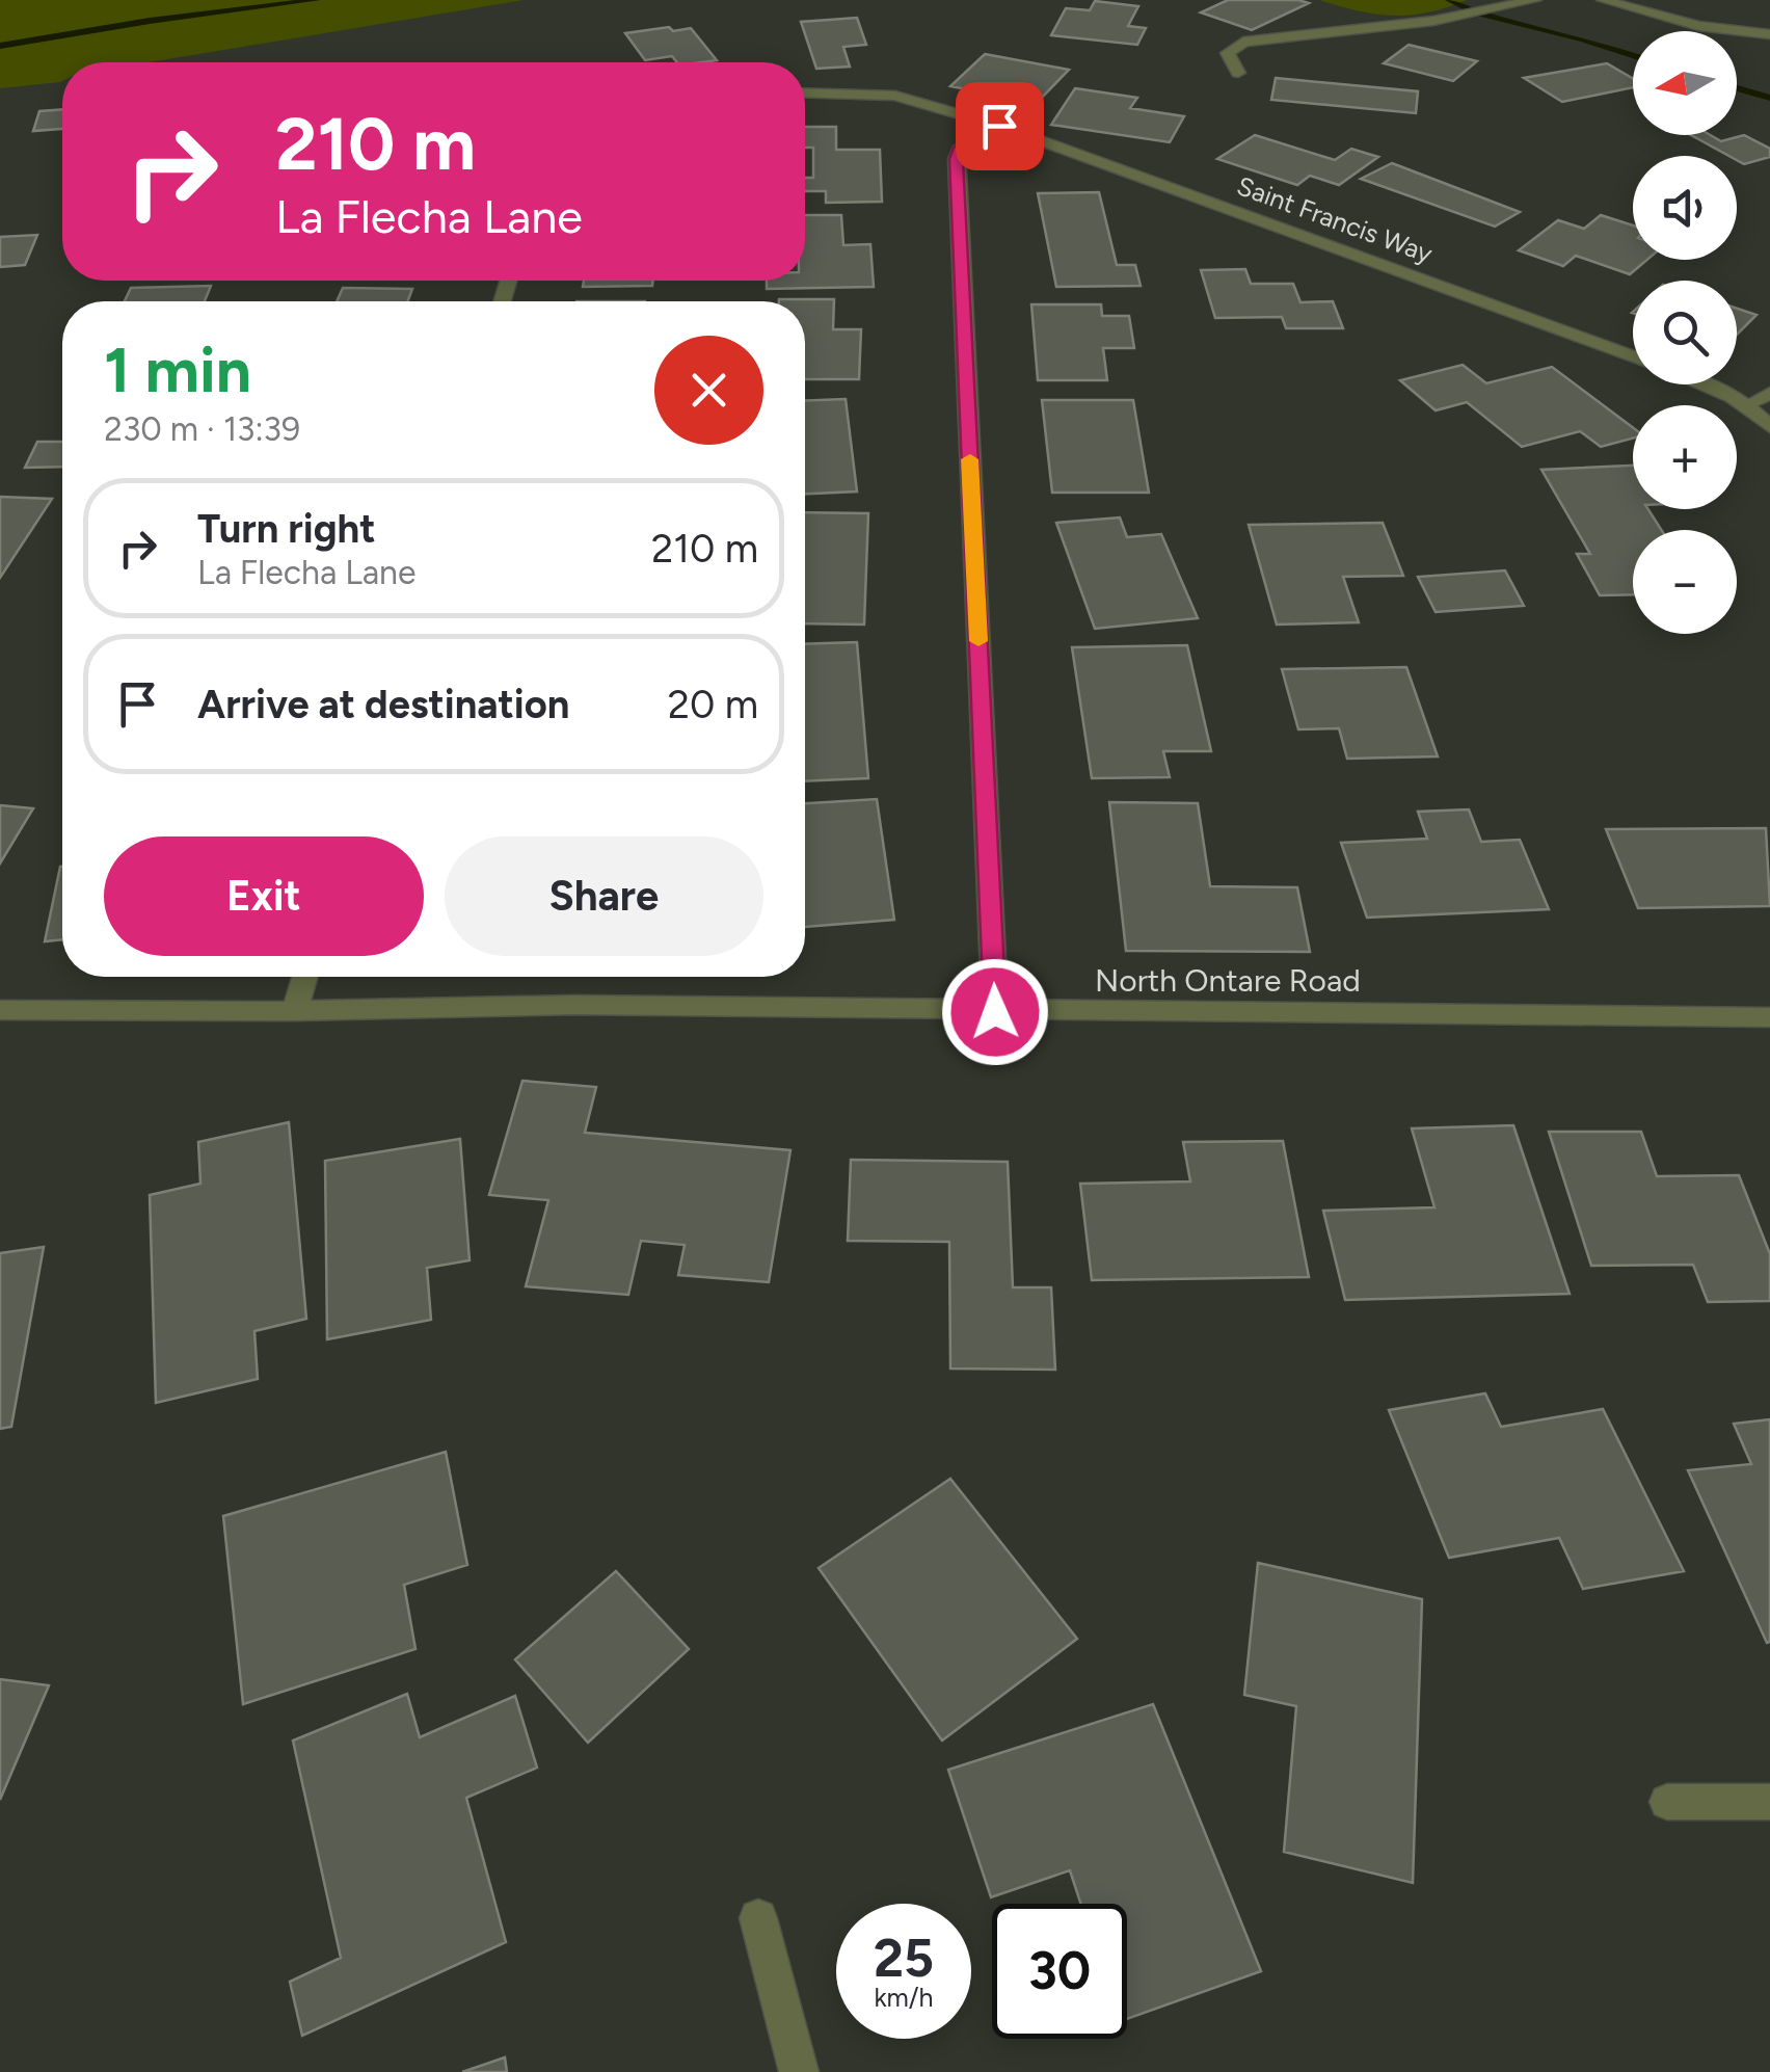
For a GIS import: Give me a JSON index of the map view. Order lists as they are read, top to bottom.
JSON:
{
  "streets": {
    "street": ["Saint Francis Way", "North Ontare Road"]
  },
  "north": "left",
  "page": {
    "map_buttons": ["+", "−"],
    "turn": ["210 m", "La Flecha Lane"],
    "heading": ["1 min", "230 m · 13:39"],
    "list": [
      {
        "name": "Turn right",
        "note": "La Flecha Lane",
        "value": "210 m"
      },
      {
        "name": "Arrive at destination",
        "value": "20 m"
      }
    ],
    "buttons": ["Exit", "Share"],
    "speed": "25 km/h",
    "limit": "30"
  }
}
